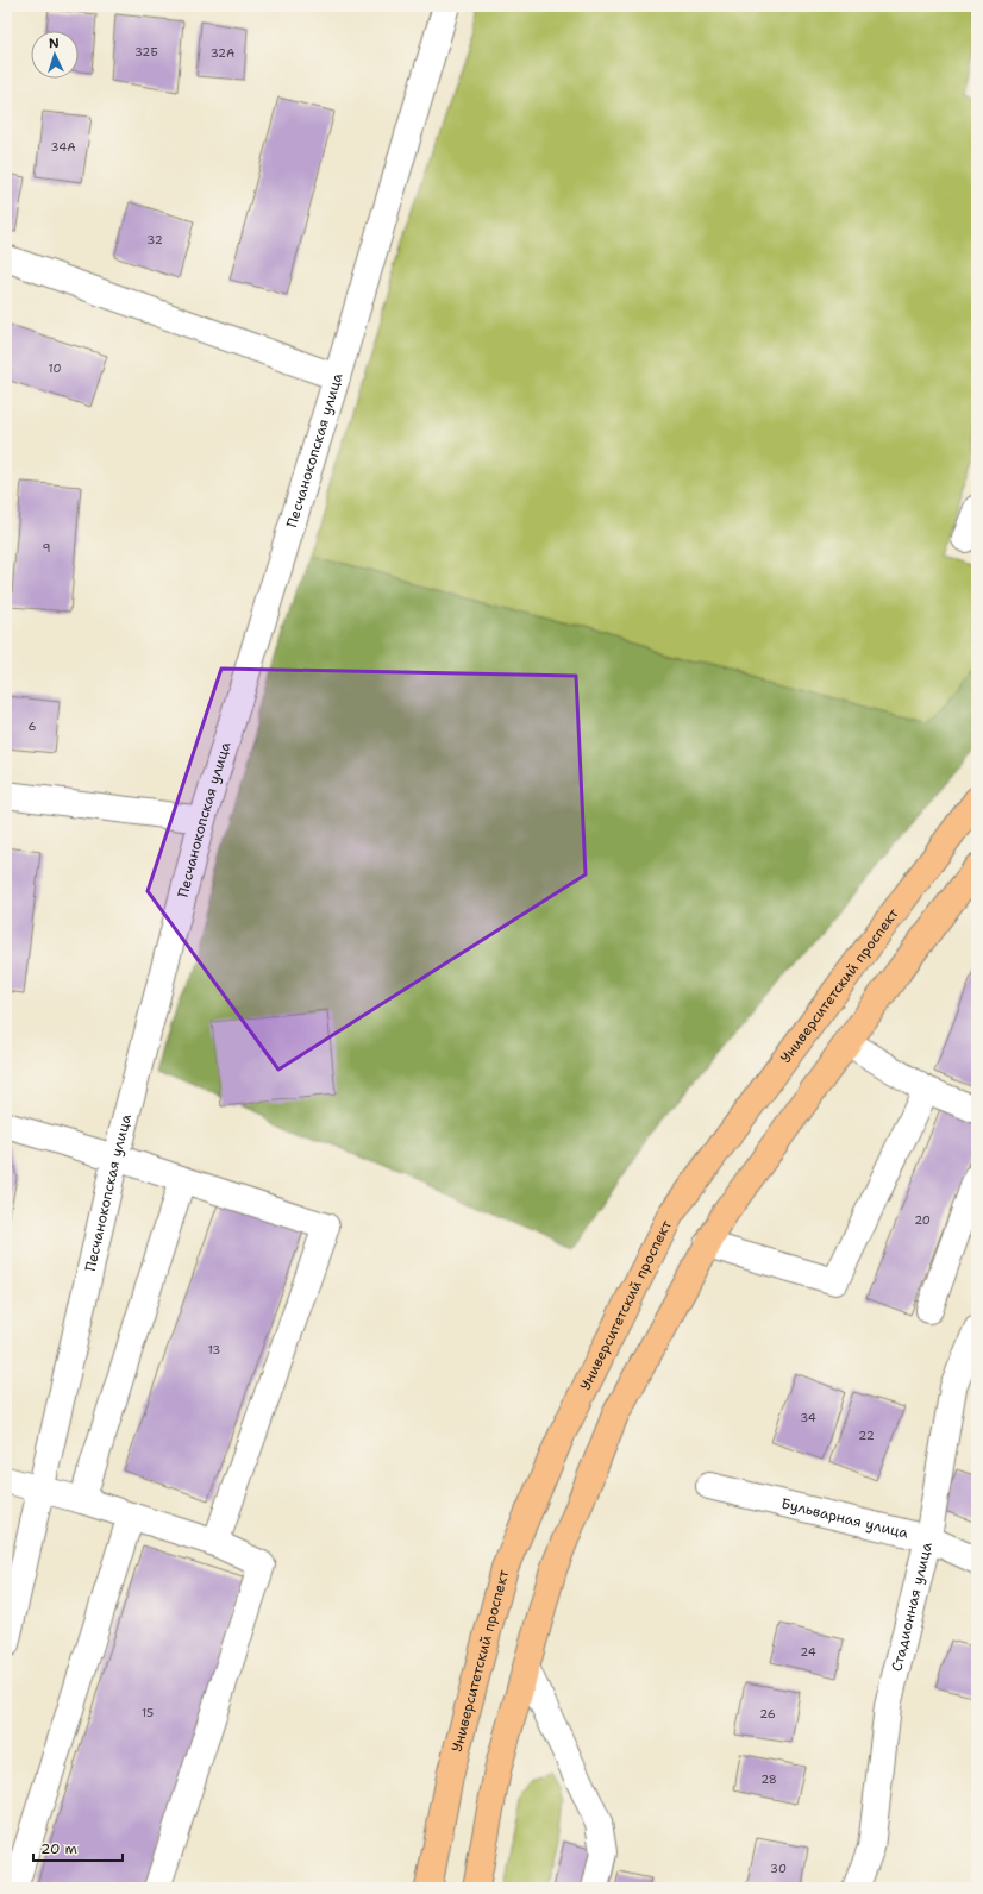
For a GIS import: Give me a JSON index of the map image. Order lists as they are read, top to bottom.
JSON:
{
  "streets": {
    "highway": ["Университетский проспект"],
    "street": ["Песчанокопская улица", "Бульварная улица", "Стадионная улица"]
  },
  "crossings": [
    ["Бульварная улица", "Стадионная улица"]
  ],
  "house_numbers": [
    "32Б",
    "32А",
    "34А",
    "32",
    "10",
    "9",
    "6",
    "20",
    "13",
    "34",
    "22",
    "24",
    "15",
    "26",
    "28",
    "30"
  ],
  "scale_bar": "20 m",
  "north": "top"
}
